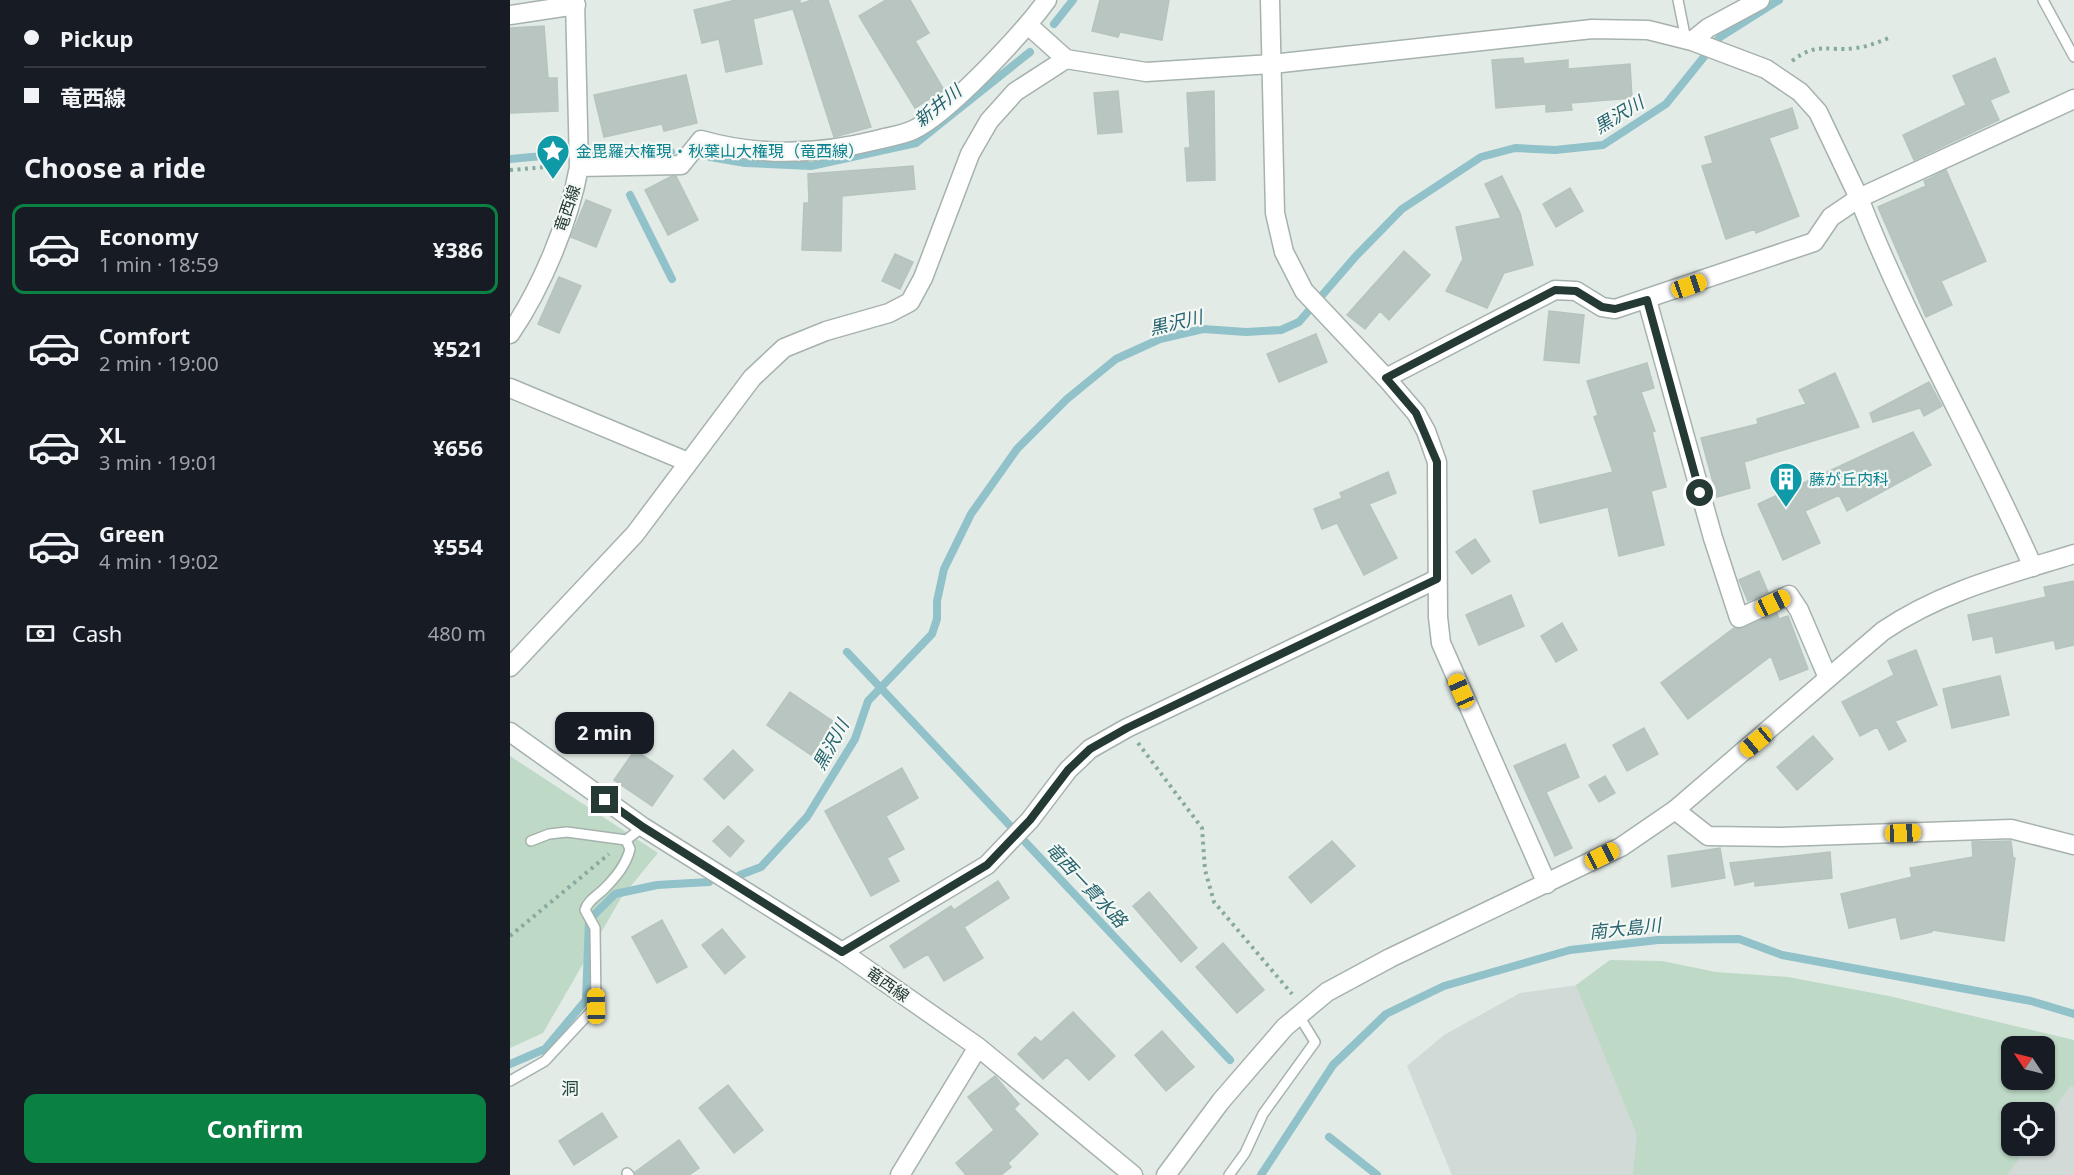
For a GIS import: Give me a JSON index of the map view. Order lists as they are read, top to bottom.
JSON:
{
  "streets": {
    "street": ["竜西線"]
  },
  "districts": ["洞"],
  "water": [
    "新井川",
    "黒沢川",
    "竜西一貫水路",
    "南大島川"
  ],
  "places": {
    "place": ["金毘羅大権現・秋葉山大権現（竜西線）"],
    "building": ["藤が丘内科"]
  },
  "north": "top left",
  "page": {
    "banner": ["Pickup", "竜西線"],
    "heading": "Choose a ride",
    "list": [
      {
        "name": "Economy",
        "note": "1 min · 18:59",
        "value": "¥386"
      },
      {
        "name": "Comfort",
        "note": "2 min · 19:00",
        "value": "¥521"
      },
      {
        "name": "XL",
        "note": "3 min · 19:01",
        "value": "¥656"
      },
      {
        "name": "Green",
        "note": "4 min · 19:02",
        "value": "¥554"
      }
    ],
    "pay": ["Cash", "480 m"],
    "bubble": "2 min",
    "buttons": "Confirm"
  }
}
